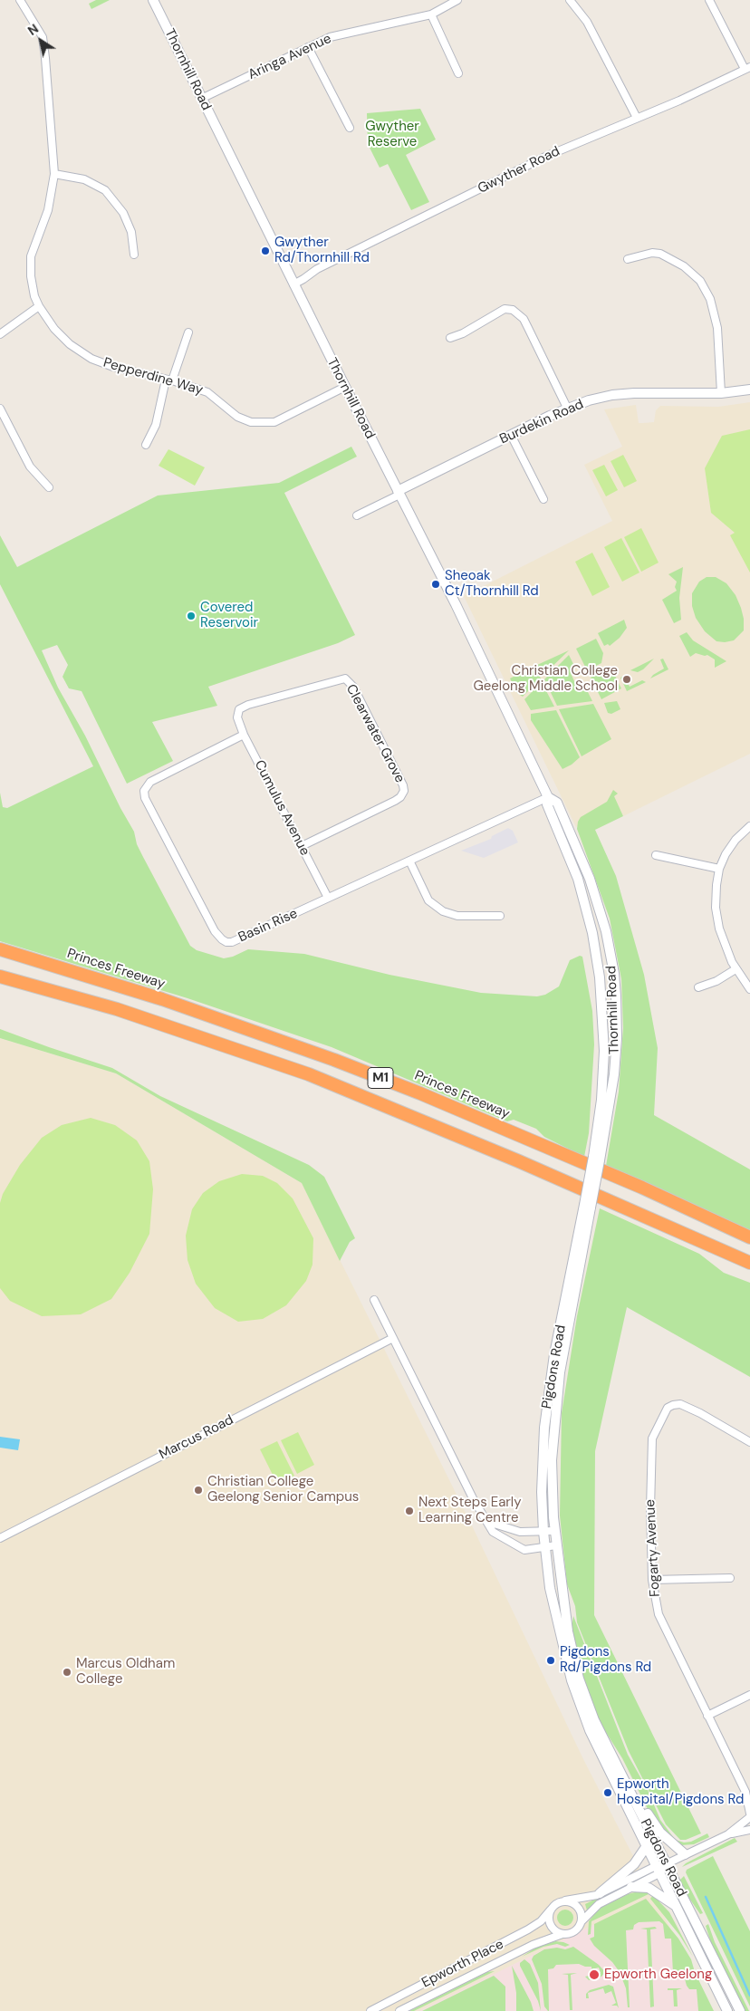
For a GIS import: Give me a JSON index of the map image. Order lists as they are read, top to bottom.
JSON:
{
  "streets": {
    "highway": ["Princes Freeway", "M1"],
    "street": [
      "Aringa Avenue",
      "Thornhill Road",
      "Gwyther Road",
      "Pepperdine Way",
      "Burdekin Road",
      "Clearwater Grove",
      "Cumulus Avenue",
      "Basin Rise",
      "Pigdons Road",
      "Marcus Road",
      "Fogarty Avenue",
      "Epworth Place"
    ]
  },
  "crossings": [
    ["Aringa Avenue", "Thornhill Road"],
    ["Thornhill Road", "Gwyther Road"],
    ["Thornhill Road", "Pepperdine Way"],
    ["Thornhill Road", "Burdekin Road"],
    ["Thornhill Road", "Basin Rise"],
    ["Thornhill Road", "Pigdons Road"],
    ["Clearwater Grove", "Cumulus Avenue"],
    ["Cumulus Avenue", "Basin Rise"]
  ],
  "parks": ["Gwyther Reserve"],
  "places": [
    "Gwyther Rd/Thornhill Rd",
    "Sheoak Ct/Thornhill Rd",
    "Covered Reservoir",
    "Christian College Geelong Middle School",
    "Christian College Geelong Senior Campus",
    "Next Steps Early Learning Centre",
    "Pigdons Rd/Pigdons Rd",
    "Marcus Oldham College",
    "Epworth Hospital/Pigdons Rd",
    "Epworth Geelong"
  ],
  "north": "top left"
}
